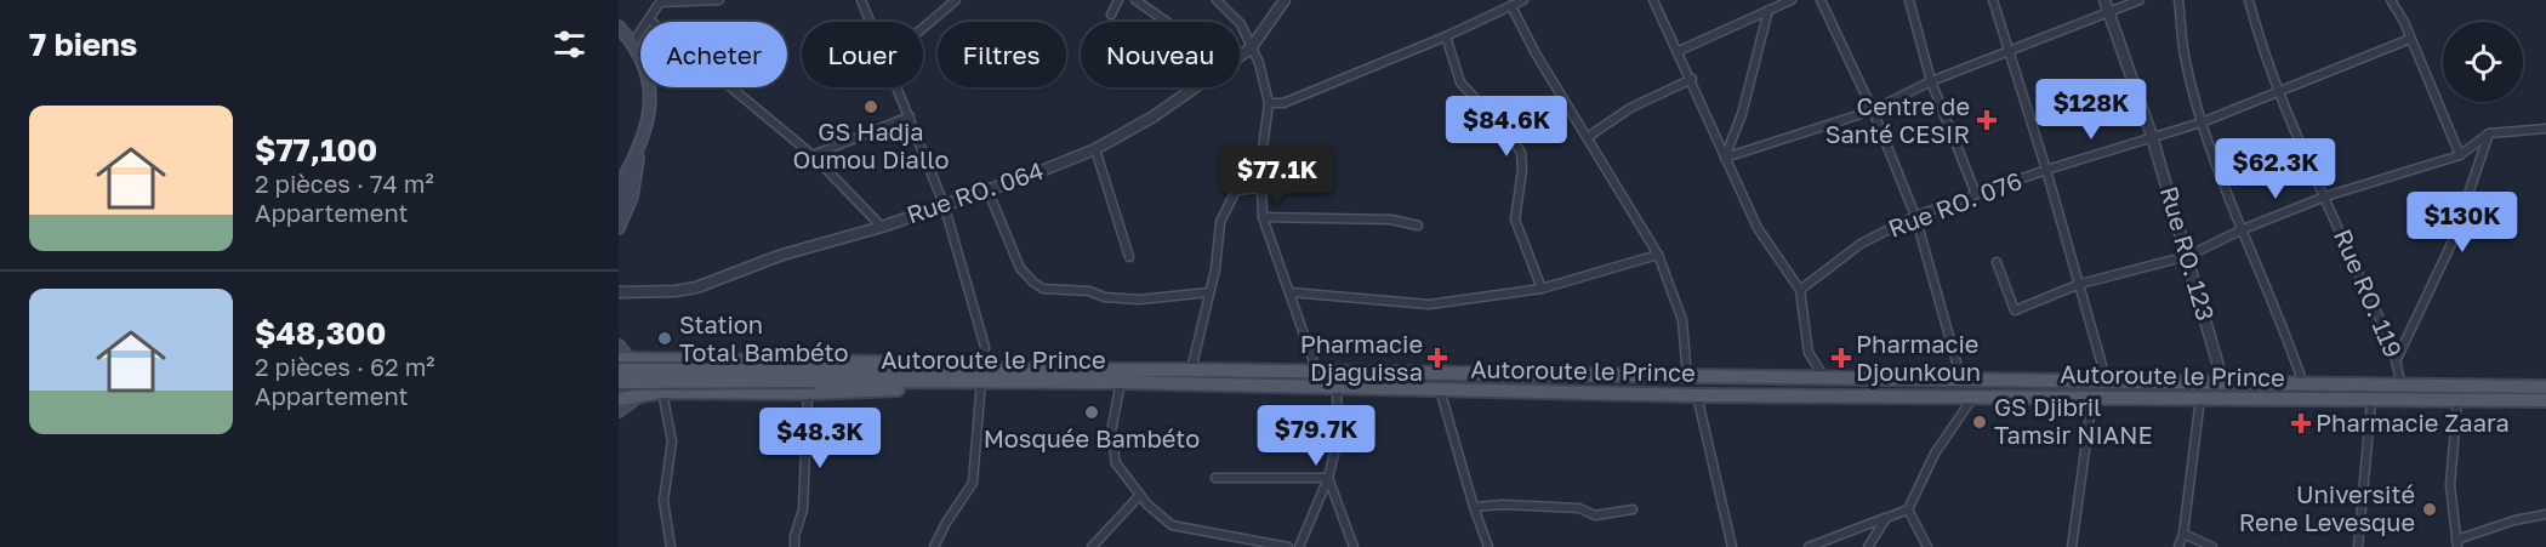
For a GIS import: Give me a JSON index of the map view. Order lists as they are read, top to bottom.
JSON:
{
  "streets": {
    "main road": ["Autoroute le Prince"],
    "street": [
      "Rue RO. 064",
      "Rue RO. 076",
      "Rue RO. 123",
      "Rue RO. 119"
    ]
  },
  "crossings": [
    ["Rue RO. 076", "Rue RO. 123"],
    ["Rue RO. 076", "Rue RO. 119"],
    ["Rue RO. 123", "Autoroute le Prince"],
    ["Rue RO. 119", "Autoroute le Prince"]
  ],
  "places": {
    "other": [
      "GS Hadja Oumou Diallo",
      "Station Total Bambéto",
      "Mosquée Bambéto",
      "GS Djibril Tamsir NIANE",
      "Université Rene Levesque"
    ],
    "health": [
      "Centre de Santé CESIR",
      "Pharmacie Djaguissa",
      "Pharmacie Djounkoun",
      "Pharmacie Zaara"
    ]
  },
  "page": {
    "heading": "7 biens",
    "chip": [
      "Acheter",
      "Louer",
      "Filtres",
      "Nouveau"
    ],
    "price": [
      "$128K",
      "$84.6K",
      "$62.3K",
      "$77.1K",
      "$130K",
      "$79.7K",
      "$48.3K"
    ],
    "list": [
      {
        "name": "$77,100",
        "note": "2 pièces · 74 m² · Appartement"
      },
      {
        "name": "$48,300",
        "note": "2 pièces · 62 m² · Appartement"
      }
    ]
  }
}
